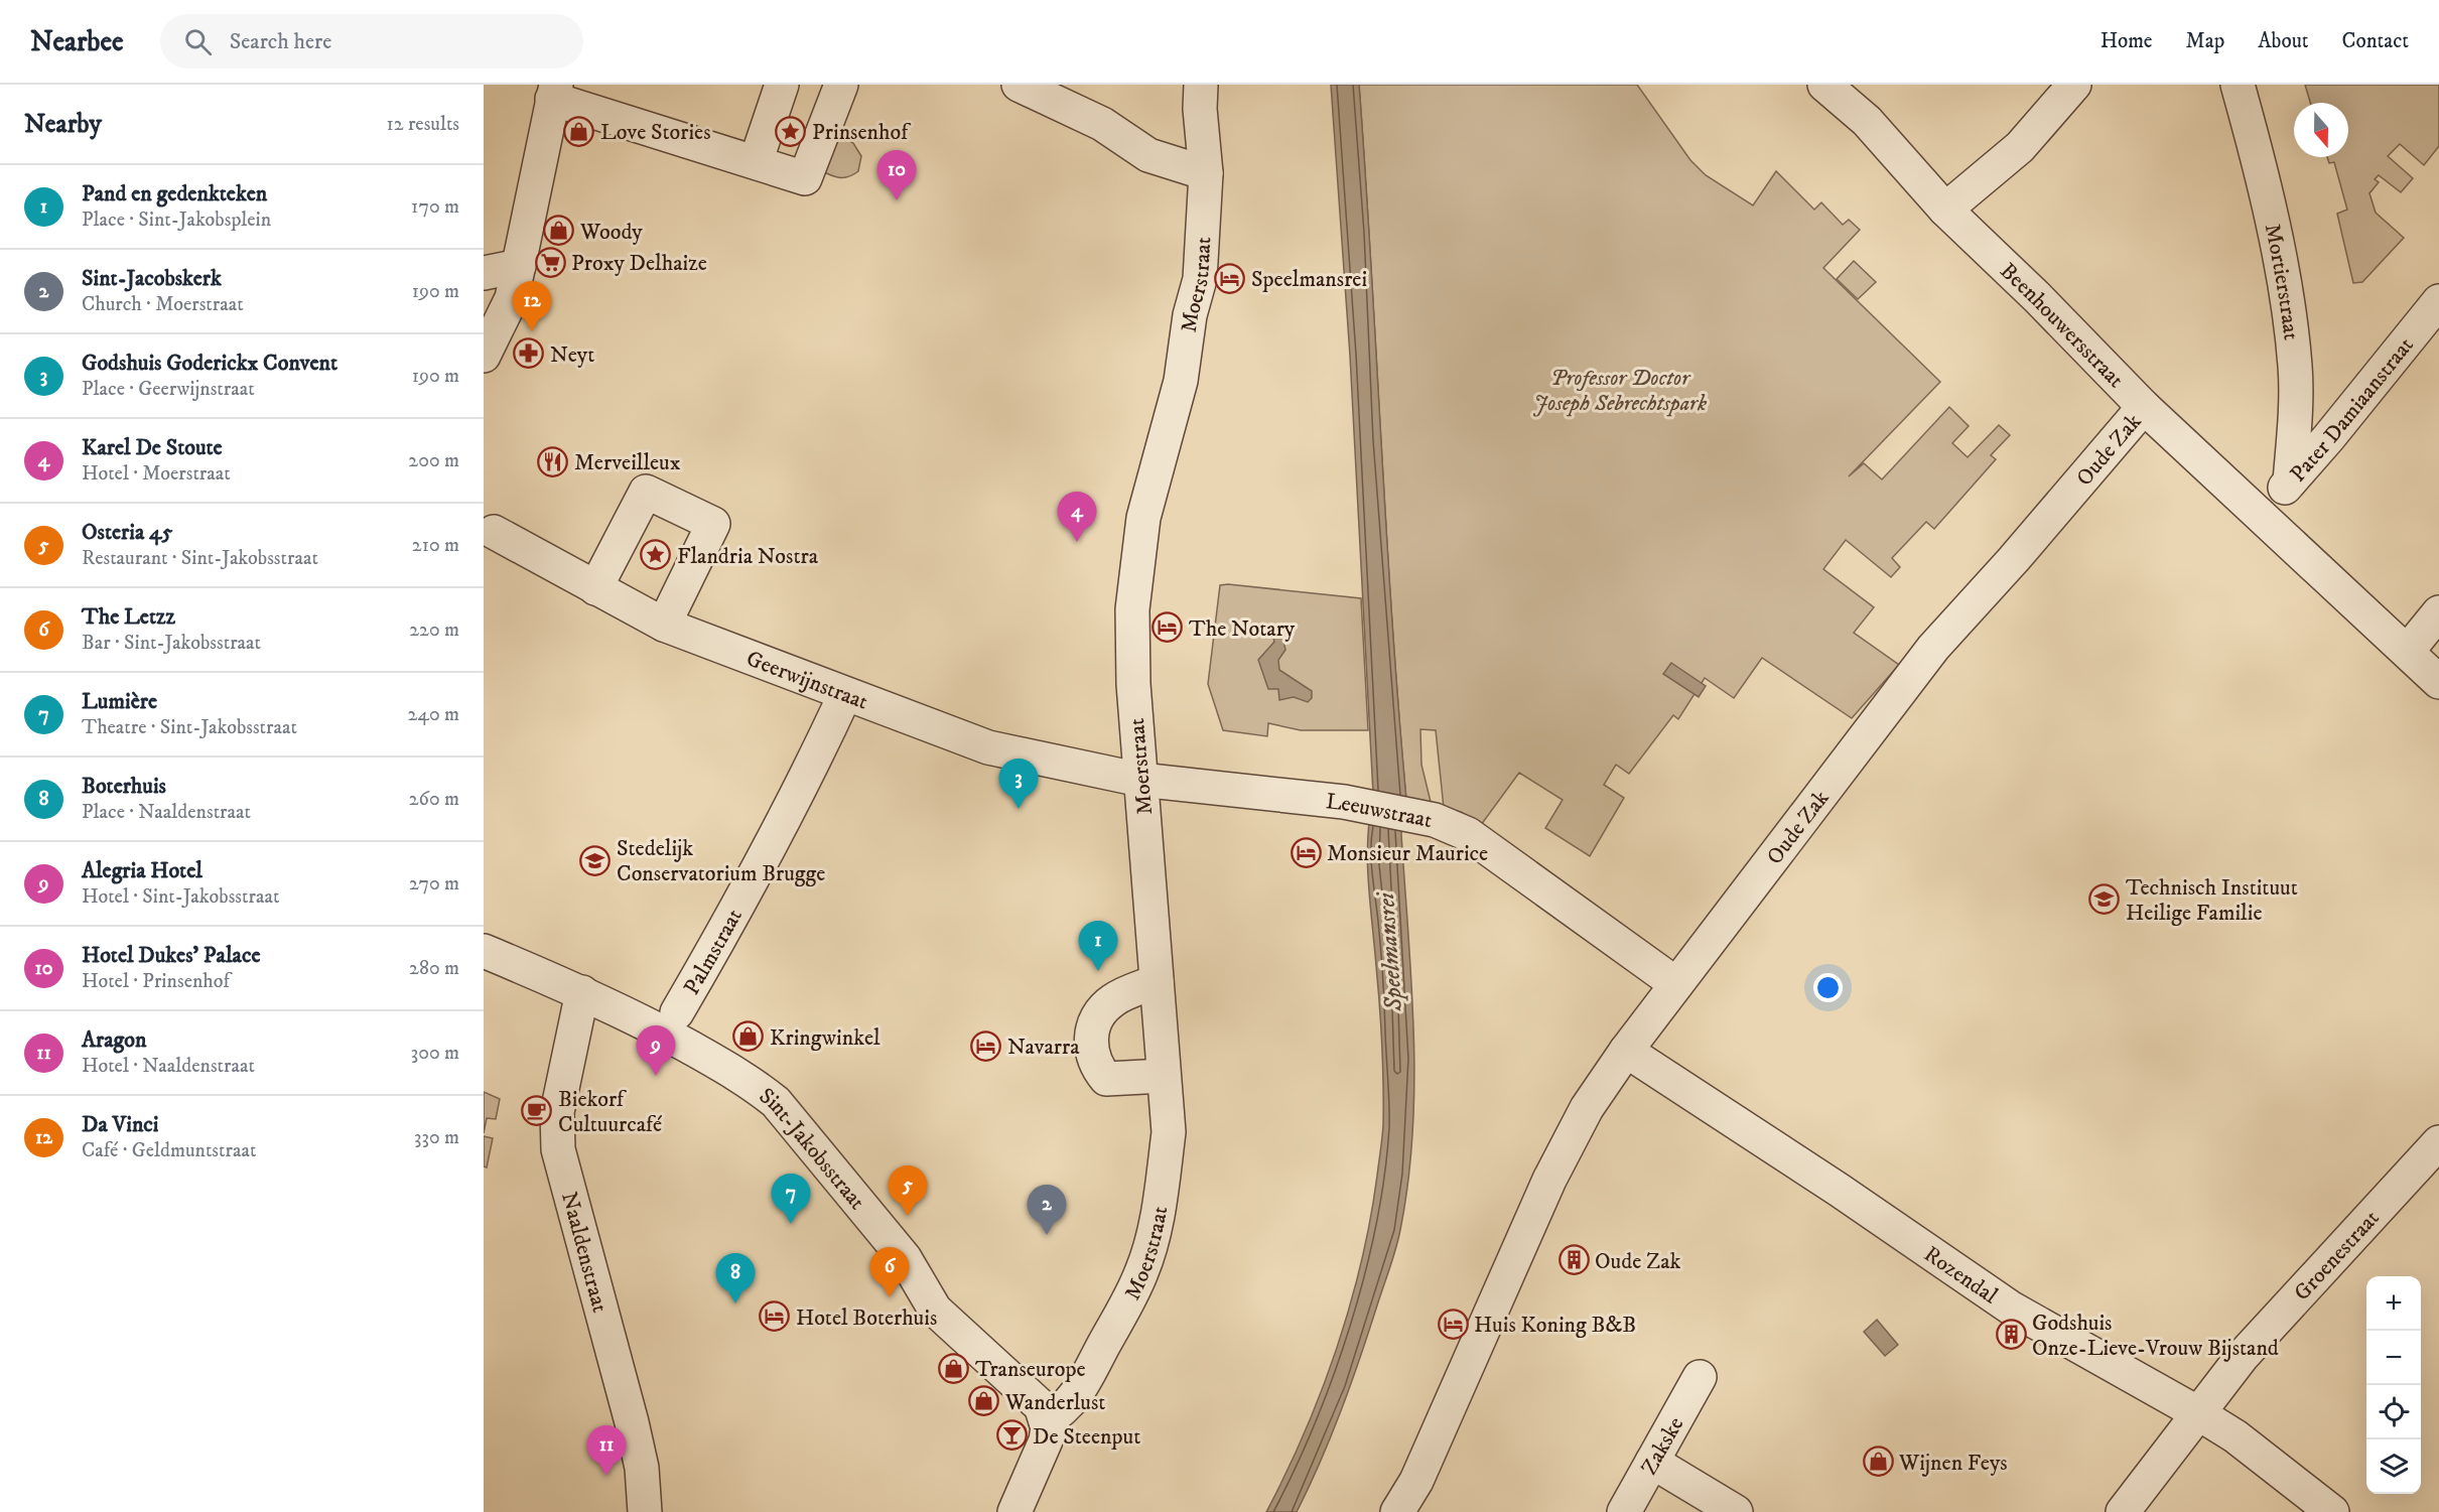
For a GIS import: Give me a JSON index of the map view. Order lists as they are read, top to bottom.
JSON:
{
  "streets": {
    "street": [
      "Mortierstraat",
      "Moerstraat",
      "Beenhouwersstraat",
      "Pater Damiaanstraat",
      "Oude Zak",
      "Geerwijnstraat",
      "Leeuwstraat",
      "Palmstraat",
      "Sint-Jakobsstraat",
      "Naaldenstraat",
      "Groenestraat",
      "Rozendal",
      "Zakske"
    ]
  },
  "crossings": [
    ["Mortierstraat", "Pater Damiaanstraat"],
    ["Moerstraat", "Geerwijnstraat"],
    ["Moerstraat", "Leeuwstraat"],
    ["Moerstraat", "Sint-Jakobsstraat"],
    ["Beenhouwersstraat", "Pater Damiaanstraat"],
    ["Beenhouwersstraat", "Oude Zak"],
    ["Oude Zak", "Leeuwstraat"],
    ["Oude Zak", "Rozendal"],
    ["Geerwijnstraat", "Leeuwstraat"],
    ["Geerwijnstraat", "Palmstraat"],
    ["Sint-Jakobsstraat", "Naaldenstraat"],
    ["Groenestraat", "Rozendal"]
  ],
  "water": ["Speelmansrei"],
  "parks": ["Professor Doctor Joseph Sebrechtspark"],
  "places": {
    "shop": [
      "Love Stories",
      "Woody",
      "Kringwinkel",
      "Transeurope",
      "Wanderlust",
      "Wijnen Feys"
    ],
    "place": ["Prinsenhof", "Flandria Nostra"],
    "supermarket": ["Proxy Delhaize"],
    "hotel": [
      "Speelmansrei",
      "The Notary",
      "Monsieur Maurice",
      "Navarra",
      "Hotel Boterhuis",
      "Huis Koning B&B"
    ],
    "pharmacy": ["Neyt"],
    "restaurant": ["Merveilleux"],
    "school or university": ["Stedelijk Conservatorium Brugge", "Technisch Instituut Heilige Familie"],
    "cafe": ["Biekorf Cultuurcafé"],
    "building": ["Oude Zak", "Godshuis Onze-Lieve-Vrouw Bijstand"],
    "bar": ["De Steenput"]
  },
  "north": "bottom",
  "page": {
    "header": "Nearbee",
    "search": "Search here",
    "nav": [
      "Home",
      "Map",
      "About",
      "Contact"
    ],
    "heading": ["Nearby", "12 results"],
    "pins": [
      "10",
      "12",
      "4",
      "3",
      "1",
      "9",
      "5",
      "7",
      "2",
      "6",
      "8",
      "11"
    ],
    "list": [
      {
        "mark": "1",
        "name": "Pand en gedenkteken",
        "note": "Place · Sint-Jakobsplein",
        "value": "170 m"
      },
      {
        "mark": "2",
        "name": "Sint-Jacobskerk",
        "note": "Church · Moerstraat",
        "value": "190 m"
      },
      {
        "mark": "3",
        "name": "Godshuis Goderickx Convent",
        "note": "Place · Geerwijnstraat",
        "value": "190 m"
      },
      {
        "mark": "4",
        "name": "Karel De Stoute",
        "note": "Hotel · Moerstraat",
        "value": "200 m"
      },
      {
        "mark": "5",
        "name": "Osteria 45",
        "note": "Restaurant · Sint-Jakobsstraat",
        "value": "210 m"
      },
      {
        "mark": "6",
        "name": "The Letzz",
        "note": "Bar · Sint-Jakobsstraat",
        "value": "220 m"
      },
      {
        "mark": "7",
        "name": "Lumière",
        "note": "Theatre · Sint-Jakobsstraat",
        "value": "240 m"
      },
      {
        "mark": "8",
        "name": "Boterhuis",
        "note": "Place · Naaldenstraat",
        "value": "260 m"
      },
      {
        "mark": "9",
        "name": "Alegria Hotel",
        "note": "Hotel · Sint-Jakobsstraat",
        "value": "270 m"
      },
      {
        "mark": "10",
        "name": "Hotel Dukes' Palace",
        "note": "Hotel · Prinsenhof",
        "value": "280 m"
      },
      {
        "mark": "11",
        "name": "Aragon",
        "note": "Hotel · Naaldenstraat",
        "value": "300 m"
      },
      {
        "mark": "12",
        "name": "Da Vinci",
        "note": "Café · Geldmuntstraat",
        "value": "330 m"
      }
    ],
    "map_buttons": ["+", "−"]
  }
}
